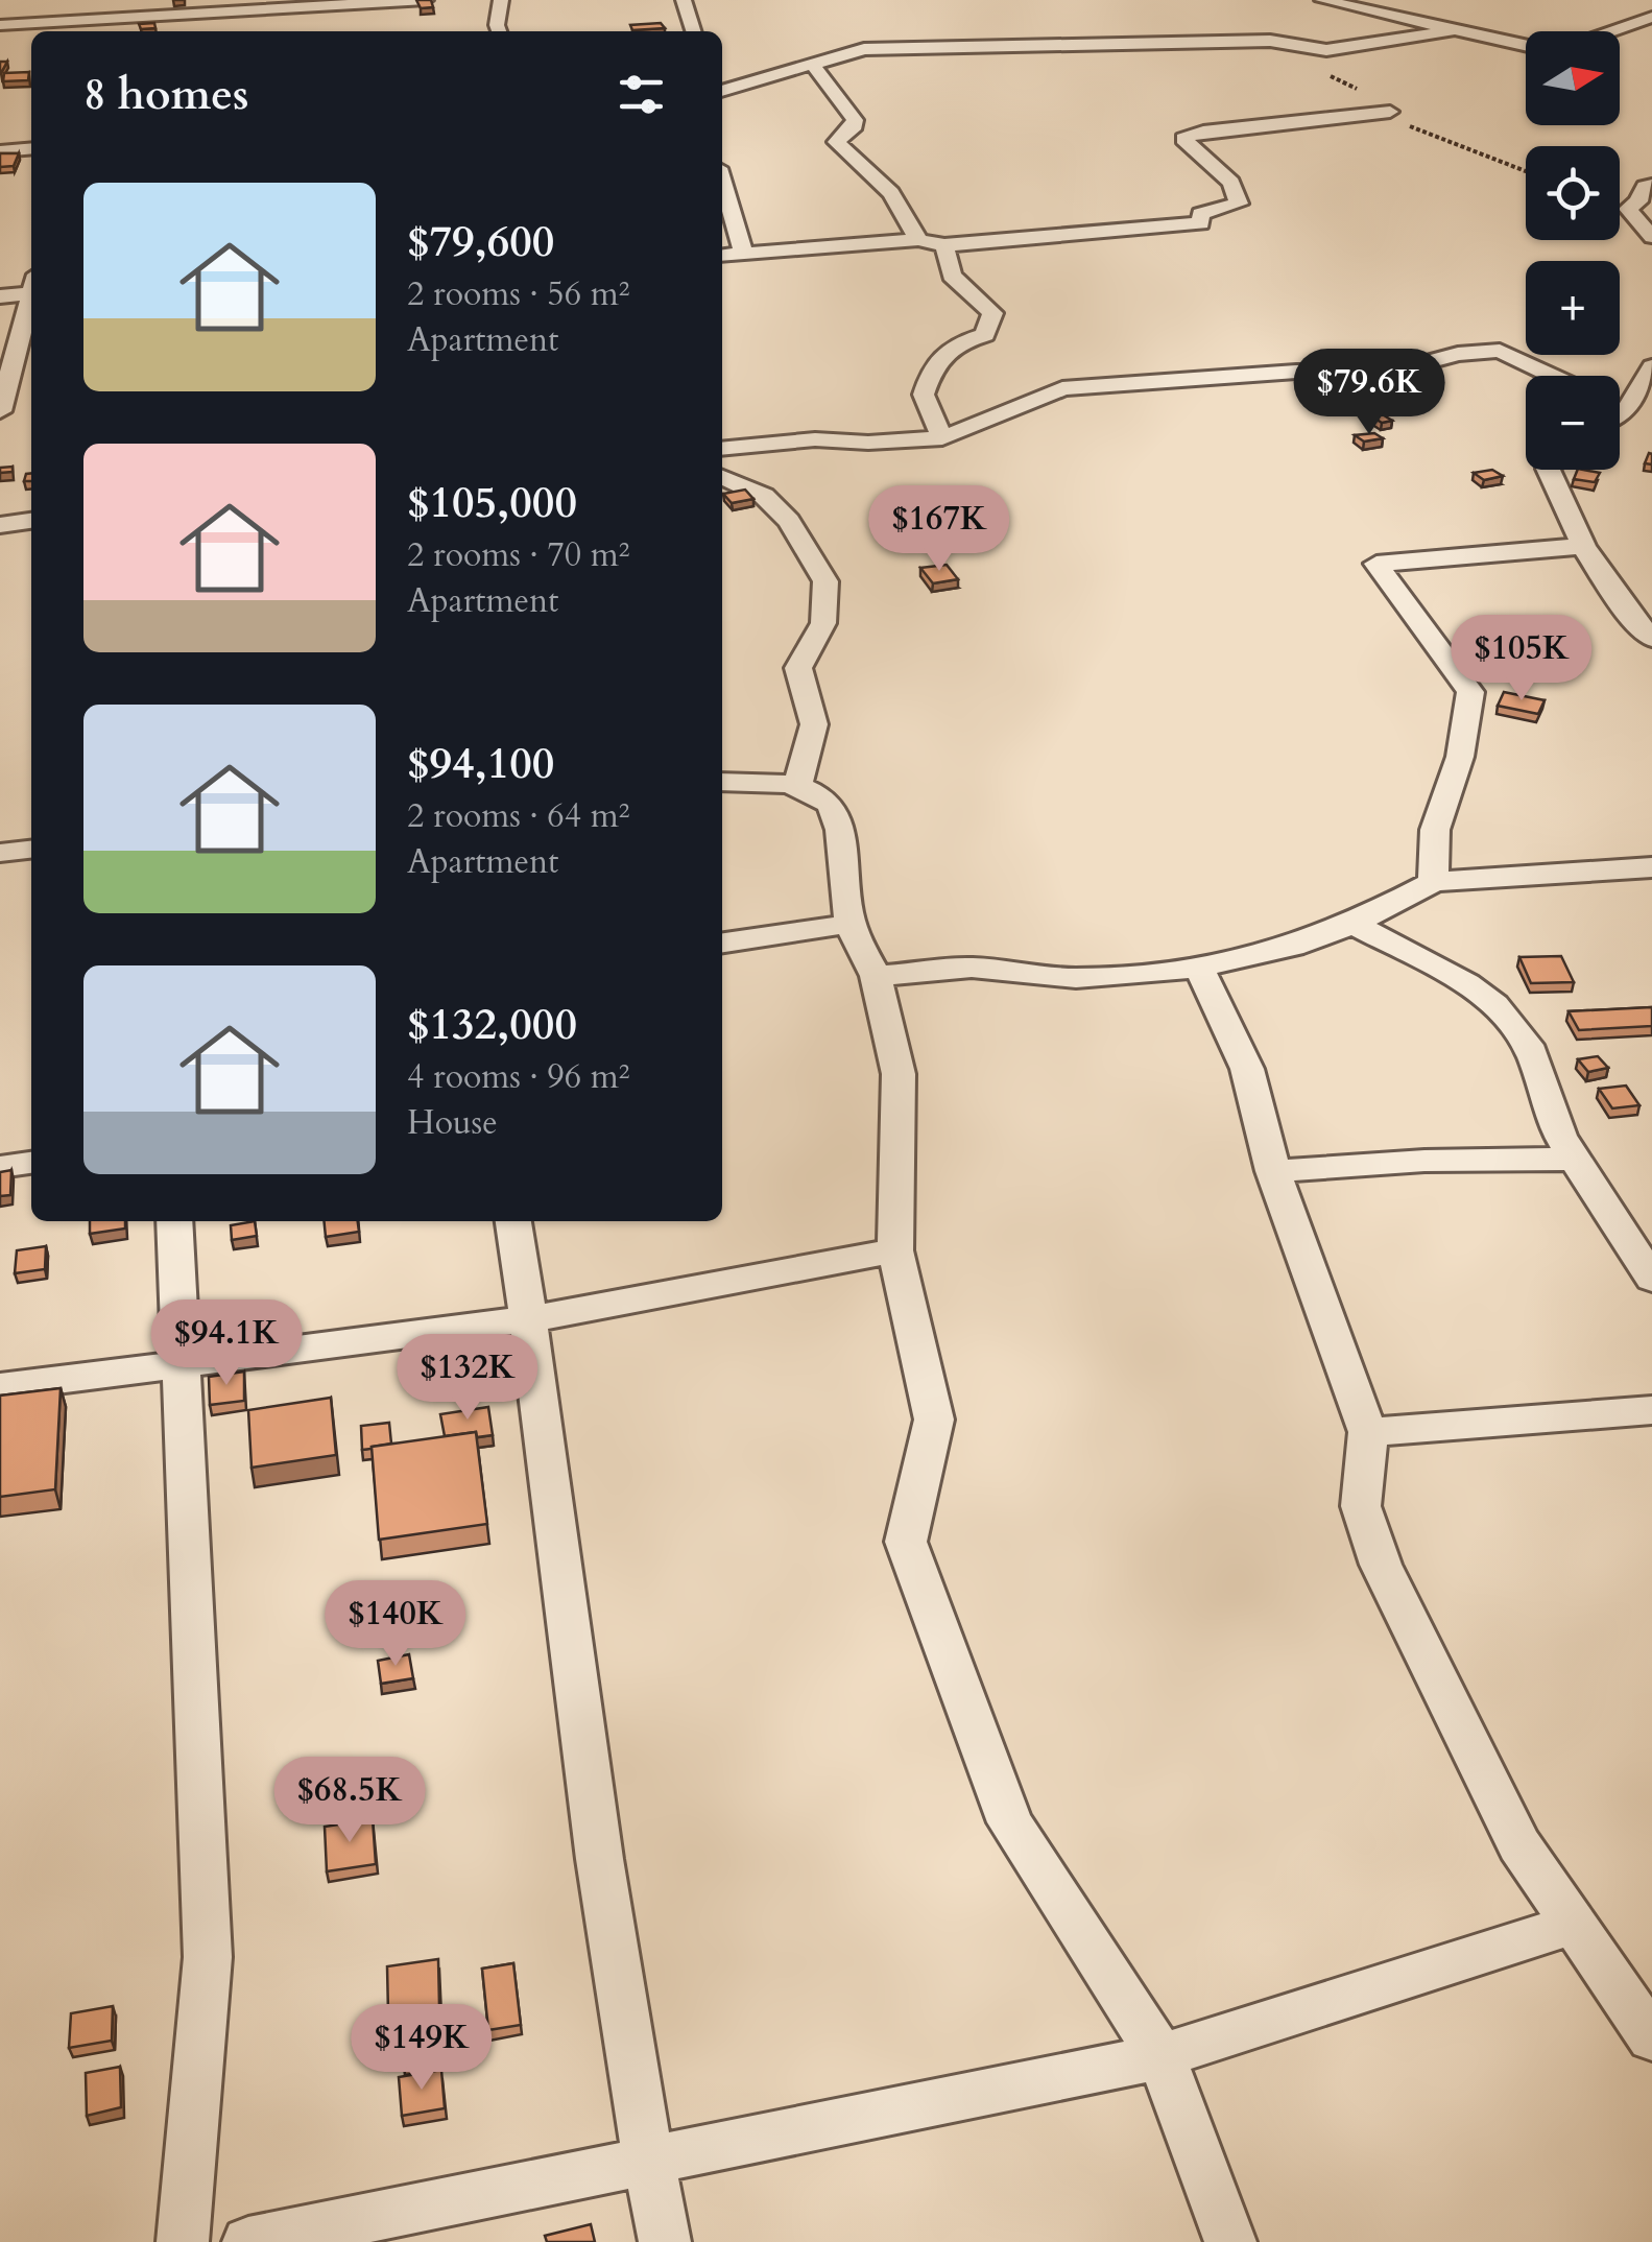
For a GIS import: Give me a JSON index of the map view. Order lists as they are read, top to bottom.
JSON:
{
  "north": "right",
  "page": {
    "map_buttons": ["+", "−"],
    "heading": "8 homes",
    "list": [
      {
        "name": "$79,600",
        "note": "2 rooms · 56 m² · Apartment"
      },
      {
        "name": "$105,000",
        "note": "2 rooms · 70 m² · Apartment"
      },
      {
        "name": "$94,100",
        "note": "2 rooms · 64 m² · Apartment"
      },
      {
        "name": "$132,000",
        "note": "4 rooms · 96 m² · House"
      }
    ],
    "price": [
      "$79.6K",
      "$167K",
      "$105K",
      "$94.1K",
      "$132K",
      "$140K",
      "$68.5K",
      "$149K"
    ]
  }
}
